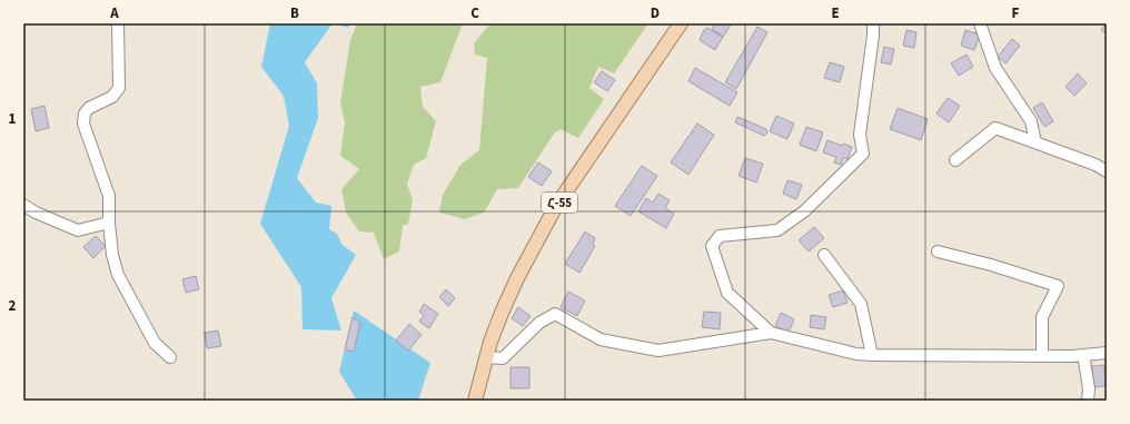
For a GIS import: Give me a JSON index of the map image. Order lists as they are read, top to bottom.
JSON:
{
  "streets": {
    "main road": ["Հ-55"]
  },
  "grid": {
    "columns": [
      "A",
      "B",
      "C",
      "D",
      "E",
      "F"
    ],
    "rows": ["1", "2"]
  }
}
